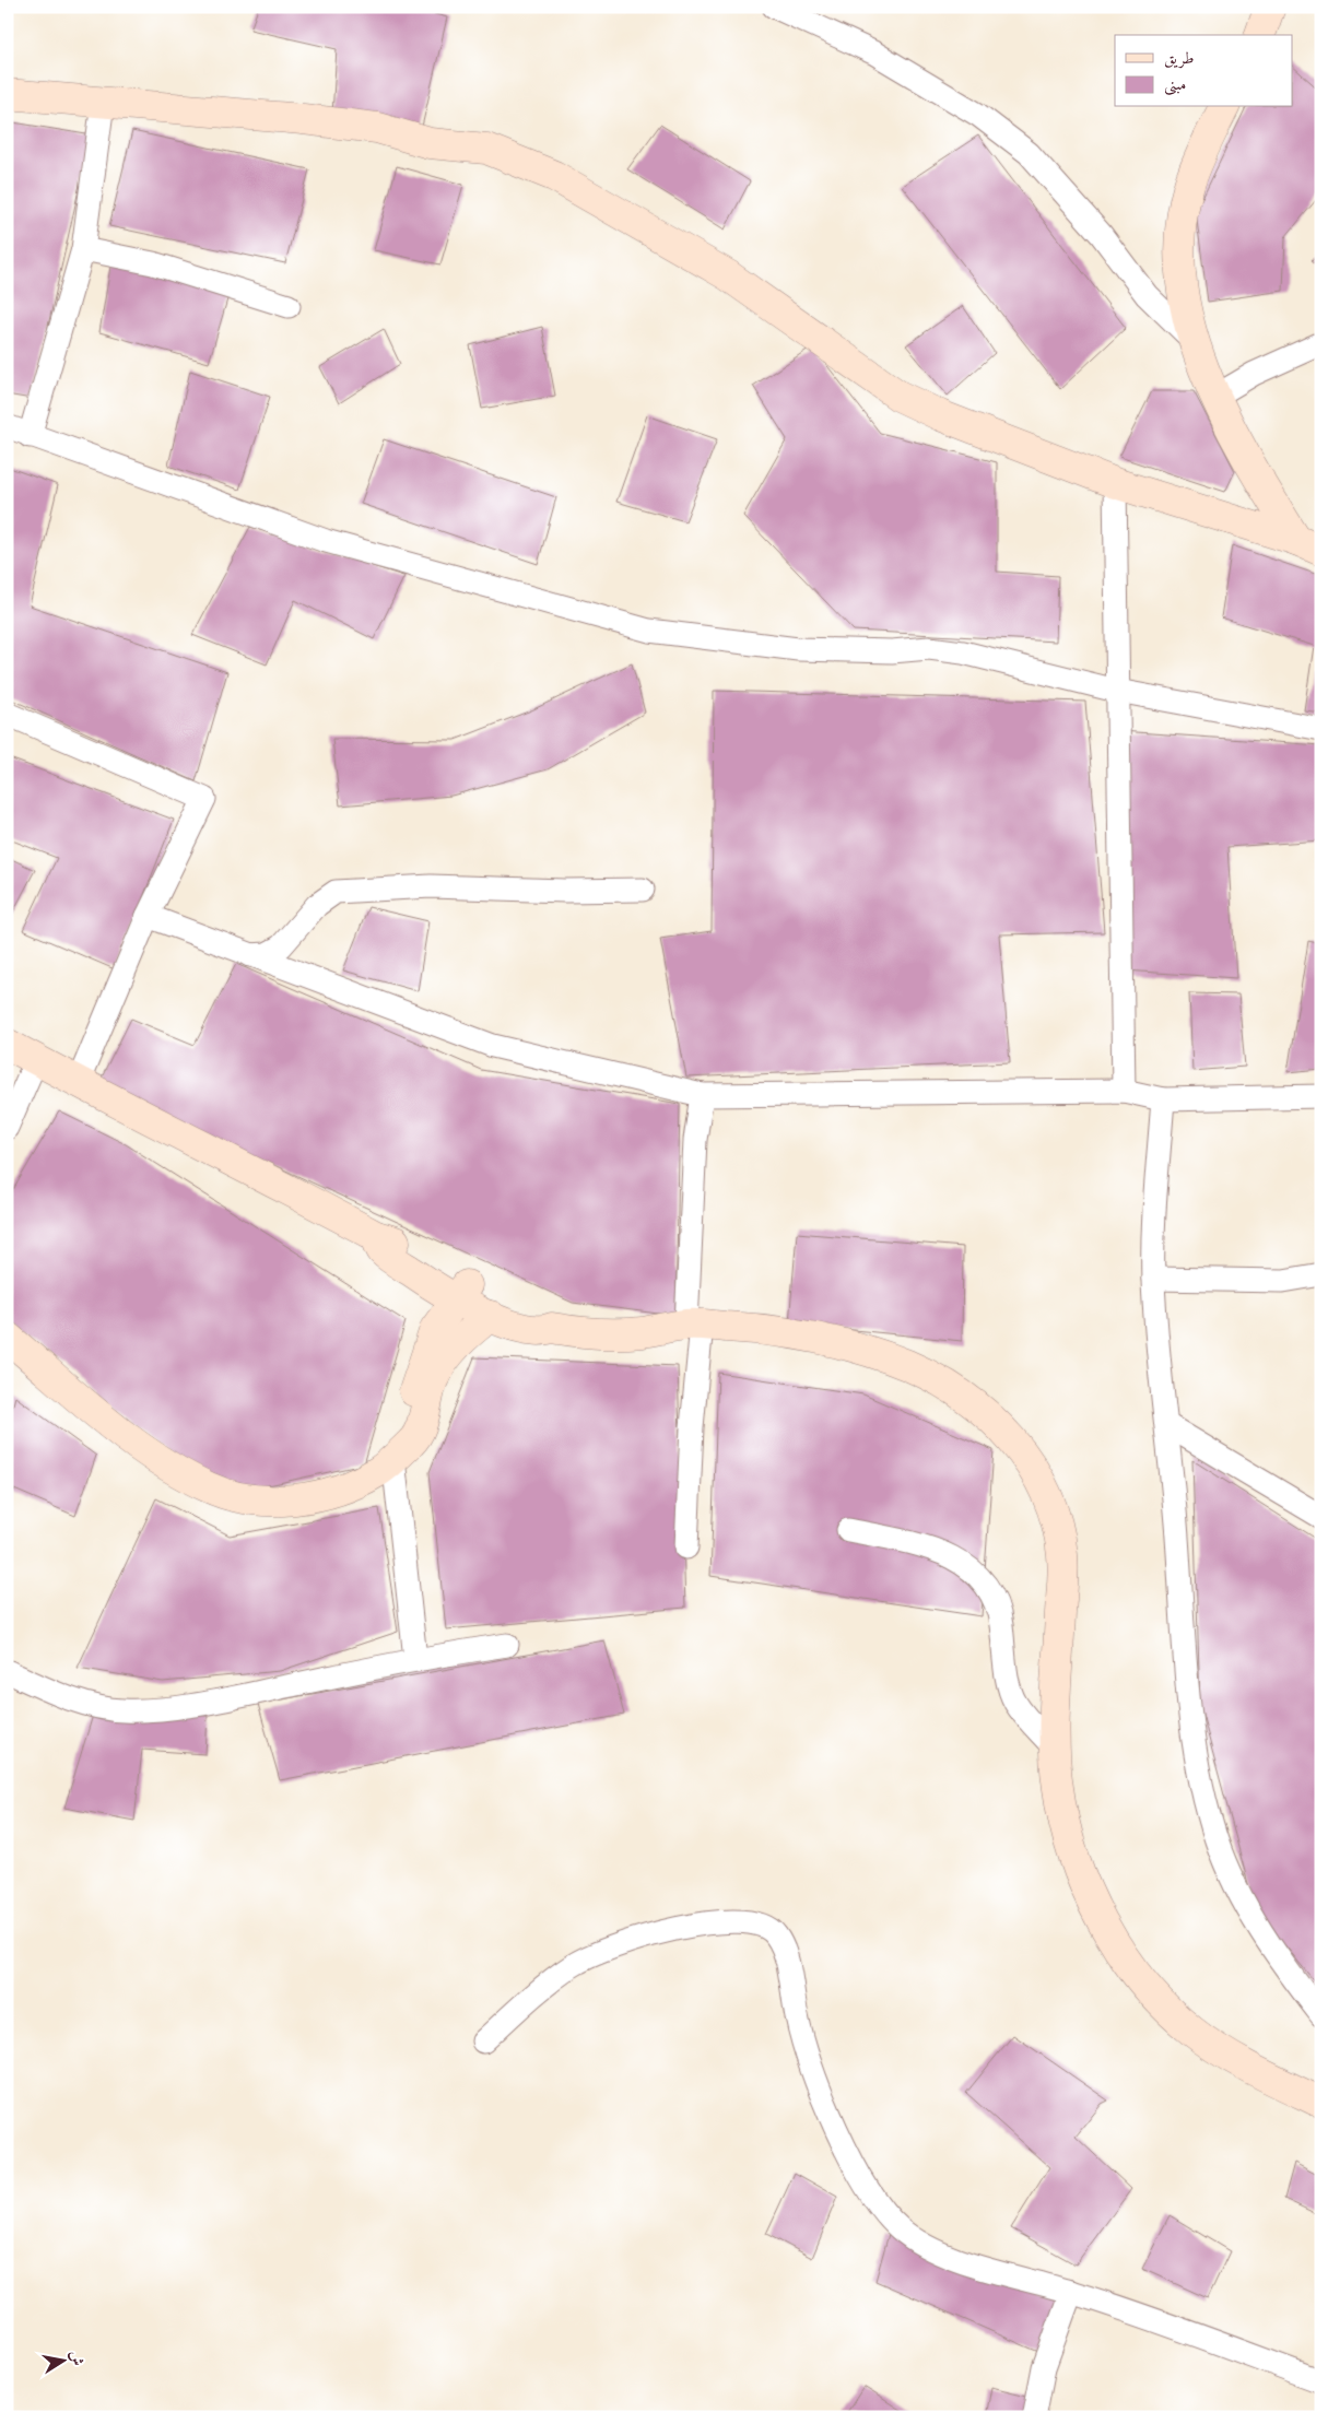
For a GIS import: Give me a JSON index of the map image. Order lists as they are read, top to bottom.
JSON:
{
  "legend": ["طريق", "مبنى"],
  "north": "right"
}
